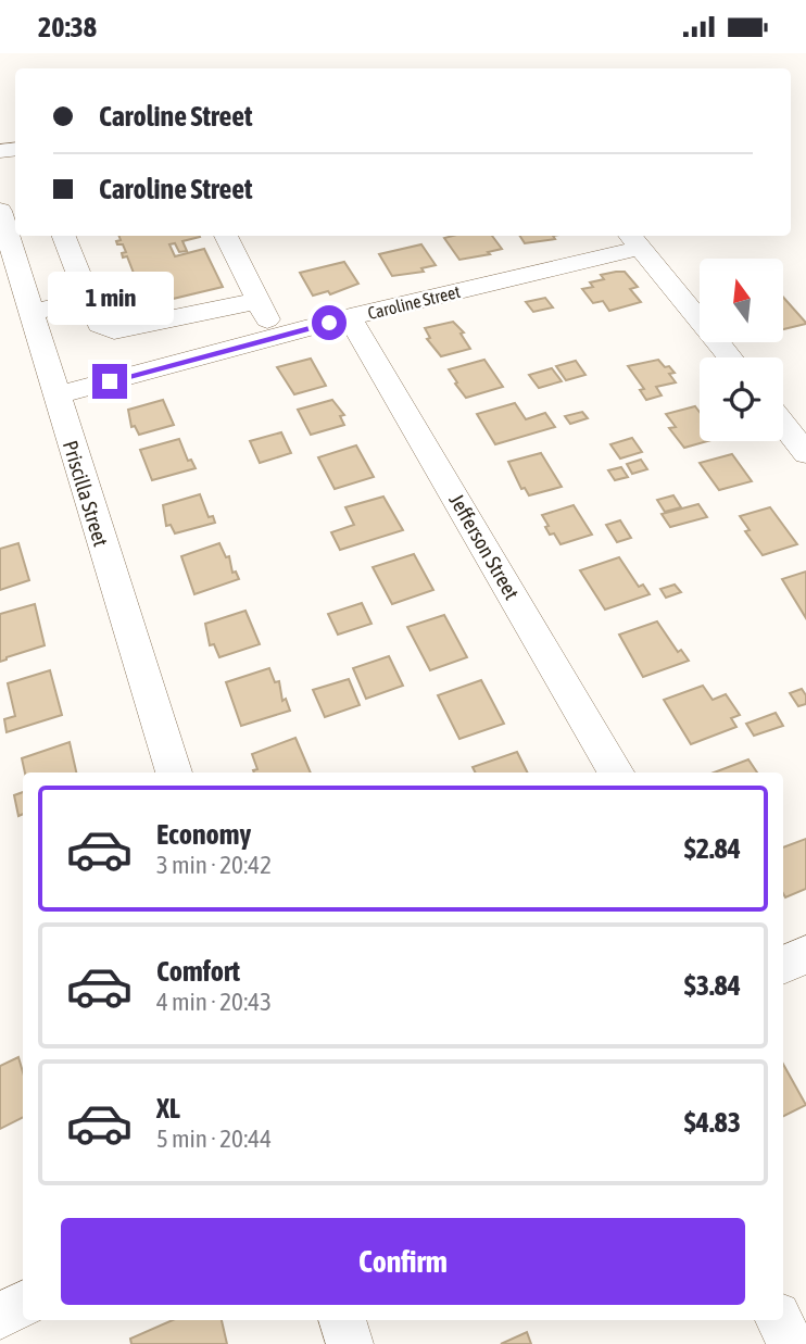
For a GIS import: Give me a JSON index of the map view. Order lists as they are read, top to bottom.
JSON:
{
  "streets": {
    "street": ["Caroline Street", "Priscilla Street", "Jefferson Street"]
  },
  "crossings": [
    ["Caroline Street", "Priscilla Street"],
    ["Caroline Street", "Jefferson Street"]
  ],
  "north": "top",
  "page": {
    "status": "20:38",
    "banner": ["Caroline Street", "Caroline Street"],
    "bubble": "1 min",
    "list": [
      {
        "name": "Economy",
        "note": "3 min · 20:42",
        "value": "$2.84"
      },
      {
        "name": "Comfort",
        "note": "4 min · 20:43",
        "value": "$3.84"
      },
      {
        "name": "XL",
        "note": "5 min · 20:44",
        "value": "$4.83"
      }
    ],
    "buttons": "Confirm"
  }
}
